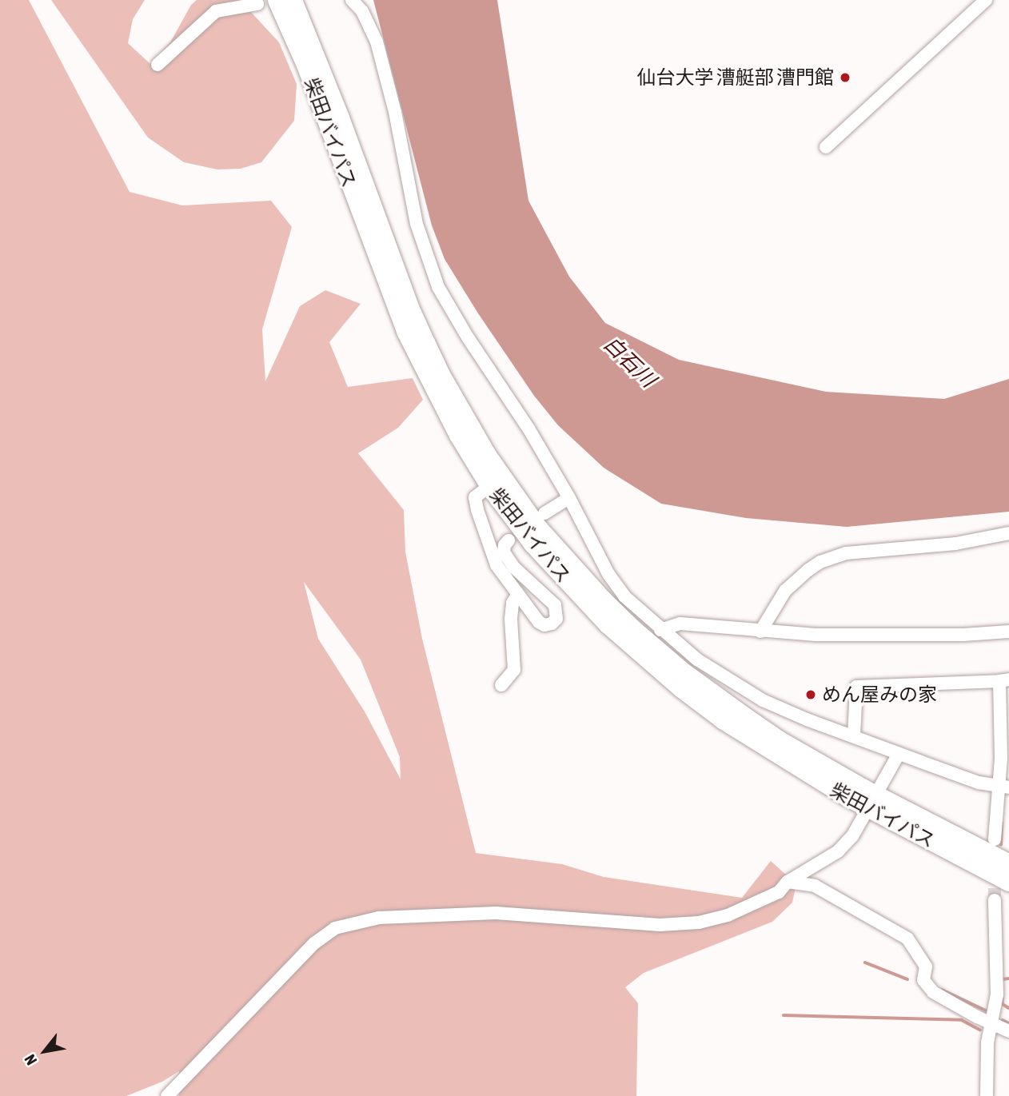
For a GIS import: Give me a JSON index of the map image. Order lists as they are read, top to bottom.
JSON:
{
  "streets": {
    "highway": ["柴田バイパス"]
  },
  "water": ["白石川"],
  "places": ["仙台大学 漕艇部 漕門館", "めん屋みの家"],
  "north": "bottom left"
}
